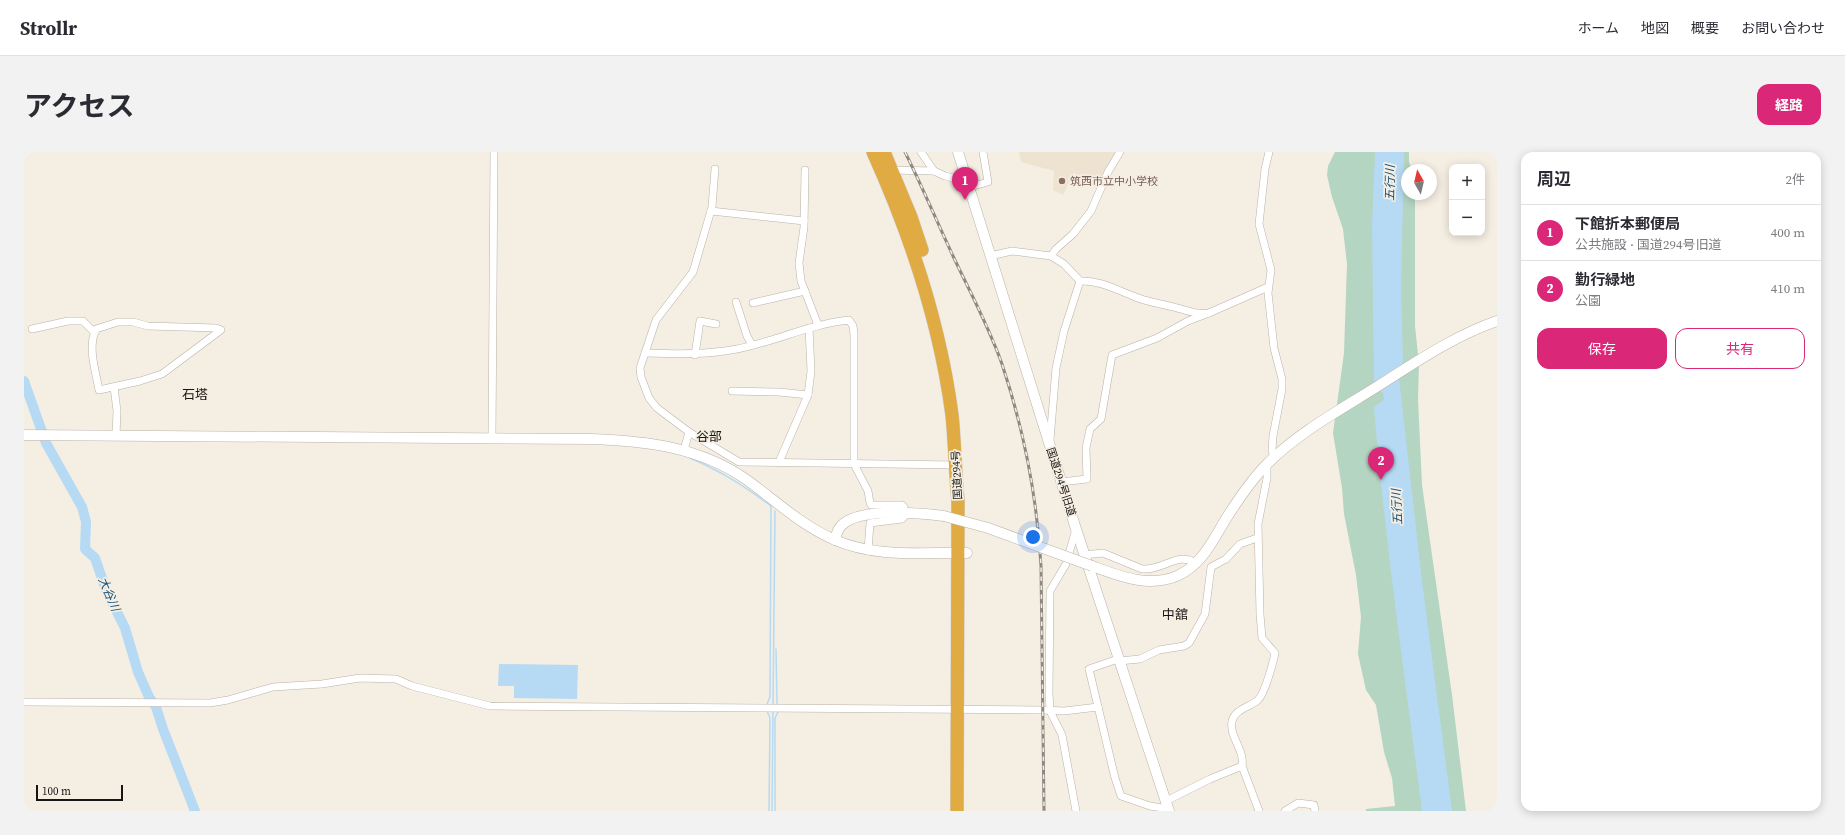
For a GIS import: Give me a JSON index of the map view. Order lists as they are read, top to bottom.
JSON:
{
  "streets": {
    "highway": ["国道294号"],
    "street": ["国道294号旧道"]
  },
  "districts": ["石塔", "谷部", "中舘"],
  "water": ["五行川", "大谷川"],
  "places": ["筑西市立中小学校"],
  "scale_bar": "100 m",
  "north": "top",
  "page": {
    "header": "Strollr",
    "nav": [
      "ホーム",
      "地図",
      "概要",
      "お問い合わせ"
    ],
    "title": "アクセス",
    "buttons": [
      "経路",
      ["保存", "共有"]
    ],
    "heading": ["周辺", "2件"],
    "map_buttons": ["+", "−"],
    "pins": ["1", "2"],
    "list": [
      {
        "mark": "1",
        "name": "下館折本郵便局",
        "note": "公共施設 · 国道294号旧道",
        "value": "400 m"
      },
      {
        "mark": "2",
        "name": "勤行緑地",
        "note": "公園",
        "value": "410 m"
      }
    ],
    "scale": "100 m"
  }
}
